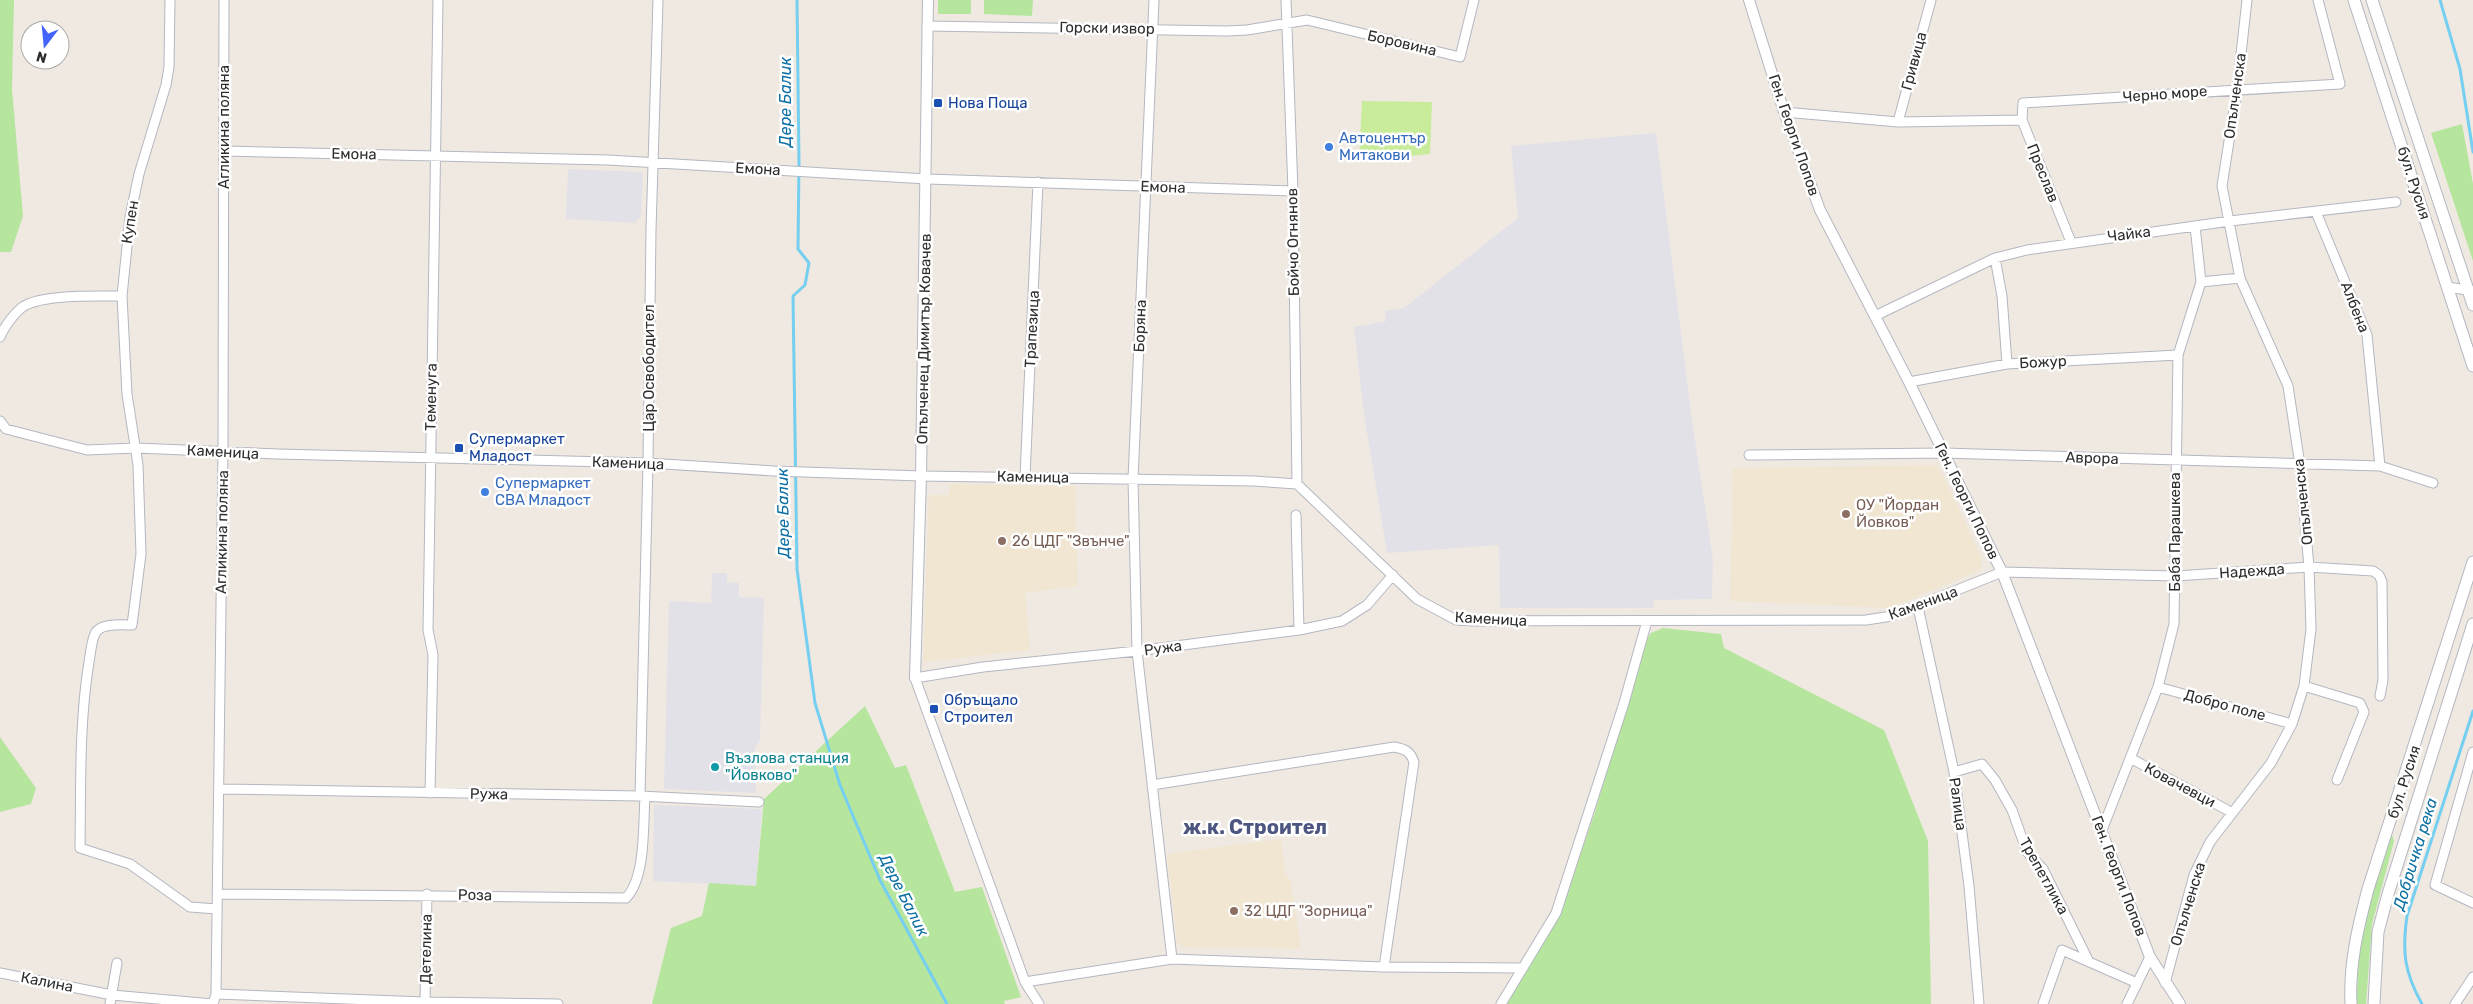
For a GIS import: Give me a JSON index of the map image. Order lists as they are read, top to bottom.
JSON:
{
  "streets": {
    "main road": ["бул. Русия"],
    "street": [
      "Горски извор",
      "Боровина",
      "Гривица",
      "Черно море",
      "Опълченска",
      "Агликина поляна",
      "Ген. Георги Попов",
      "Емона",
      "Преслав",
      "Купен",
      "Чайка",
      "Бойчо Огнянов",
      "Албена",
      "Боряна",
      "Трапезица",
      "Опълченец Димитър Ковачев",
      "Божур",
      "Цар Освободител",
      "Теменуга",
      "Каменица",
      "Аврора",
      "Баба Парашкева",
      "Надежда",
      "Ружа",
      "Добро поле",
      "Ковачевци",
      "Ралица",
      "Трепетлика",
      "Роза",
      "Детелина",
      "Калина"
    ]
  },
  "crossings": [
    ["Горски извор", "Боровина"],
    ["Горски извор", "Бойчо Огнянов"],
    ["Горски извор", "Боряна"],
    ["Горски извор", "Опълченец Димитър Ковачев"],
    ["Боровина", "Бойчо Огнянов"],
    ["Черно море", "Опълченска"],
    ["Черно море", "Преслав"],
    ["Опълченска", "Ген. Георги Попов"],
    ["Опълченска", "Чайка"],
    ["Опълченска", "Аврора"],
    ["Опълченска", "Надежда"],
    ["Опълченска", "Добро поле"],
    ["Опълченска", "Ковачевци"],
    ["Агликина поляна", "Емона"],
    ["Агликина поляна", "Купен"],
    ["Агликина поляна", "Каменица"],
    ["Агликина поляна", "Ружа"],
    ["Агликина поляна", "Роза"],
    ["Агликина поляна", "Калина"],
    ["Ген. Георги Попов", "Чайка"],
    ["Ген. Георги Попов", "Божур"],
    ["Ген. Георги Попов", "Каменица"],
    ["Ген. Георги Попов", "Аврора"],
    ["Ген. Георги Попов", "Баба Парашкева"],
    ["Ген. Георги Попов", "Надежда"],
    ["Емона", "Бойчо Огнянов"],
    ["Емона", "Боряна"],
    ["Емона", "Трапезица"],
    ["Емона", "Опълченец Димитър Ковачев"],
    ["Емона", "Цар Освободител"],
    ["Емона", "Теменуга"],
    ["Преслав", "Чайка"],
    ["Купен", "Каменица"],
    ["Чайка", "Албена"],
    ["Чайка", "Баба Парашкева"],
    ["Бойчо Огнянов", "Каменица"],
    ["Албена", "Аврора"],
    ["Боряна", "Каменица"],
    ["Боряна", "Ружа"],
    ["Трапезица", "Каменица"],
    ["Опълченец Димитър Ковачев", "Каменица"],
    ["Опълченец Димитър Ковачев", "Ружа"],
    ["Божур", "Баба Парашкева"],
    ["Цар Освободител", "Каменица"],
    ["Цар Освободител", "Ружа"],
    ["Цар Освободител", "Роза"],
    ["Теменуга", "Каменица"],
    ["Теменуга", "Ружа"],
    ["Каменица", "Надежда"],
    ["Каменица", "Ружа"],
    ["Каменица", "Ралица"],
    ["Аврора", "Баба Парашкева"],
    ["Баба Парашкева", "Надежда"],
    ["Баба Парашкева", "Добро поле"],
    ["Баба Парашкева", "Ковачевци"],
    ["Ружа", "Роза"],
    ["Ралица", "Трепетлика"],
    ["Роза", "Детелина"]
  ],
  "districts": ["ж.к. Строител"],
  "water": ["Дере Балик", "Добричка река"],
  "places": {
    "transit": ["Нова Поща", "Супермаркет Младост", "Обръщало Строител"],
    "other": [
      "Автоцентър Митакови",
      "Супермаркет CBA Младост",
      "ОУ \"Йордан Йовков\"",
      "26 ЦДГ \"Звънче\"",
      "Възлова станция \"Йовково\"",
      "32 ЦДГ \"Зорница\""
    ]
  },
  "north": "bottom"
}
